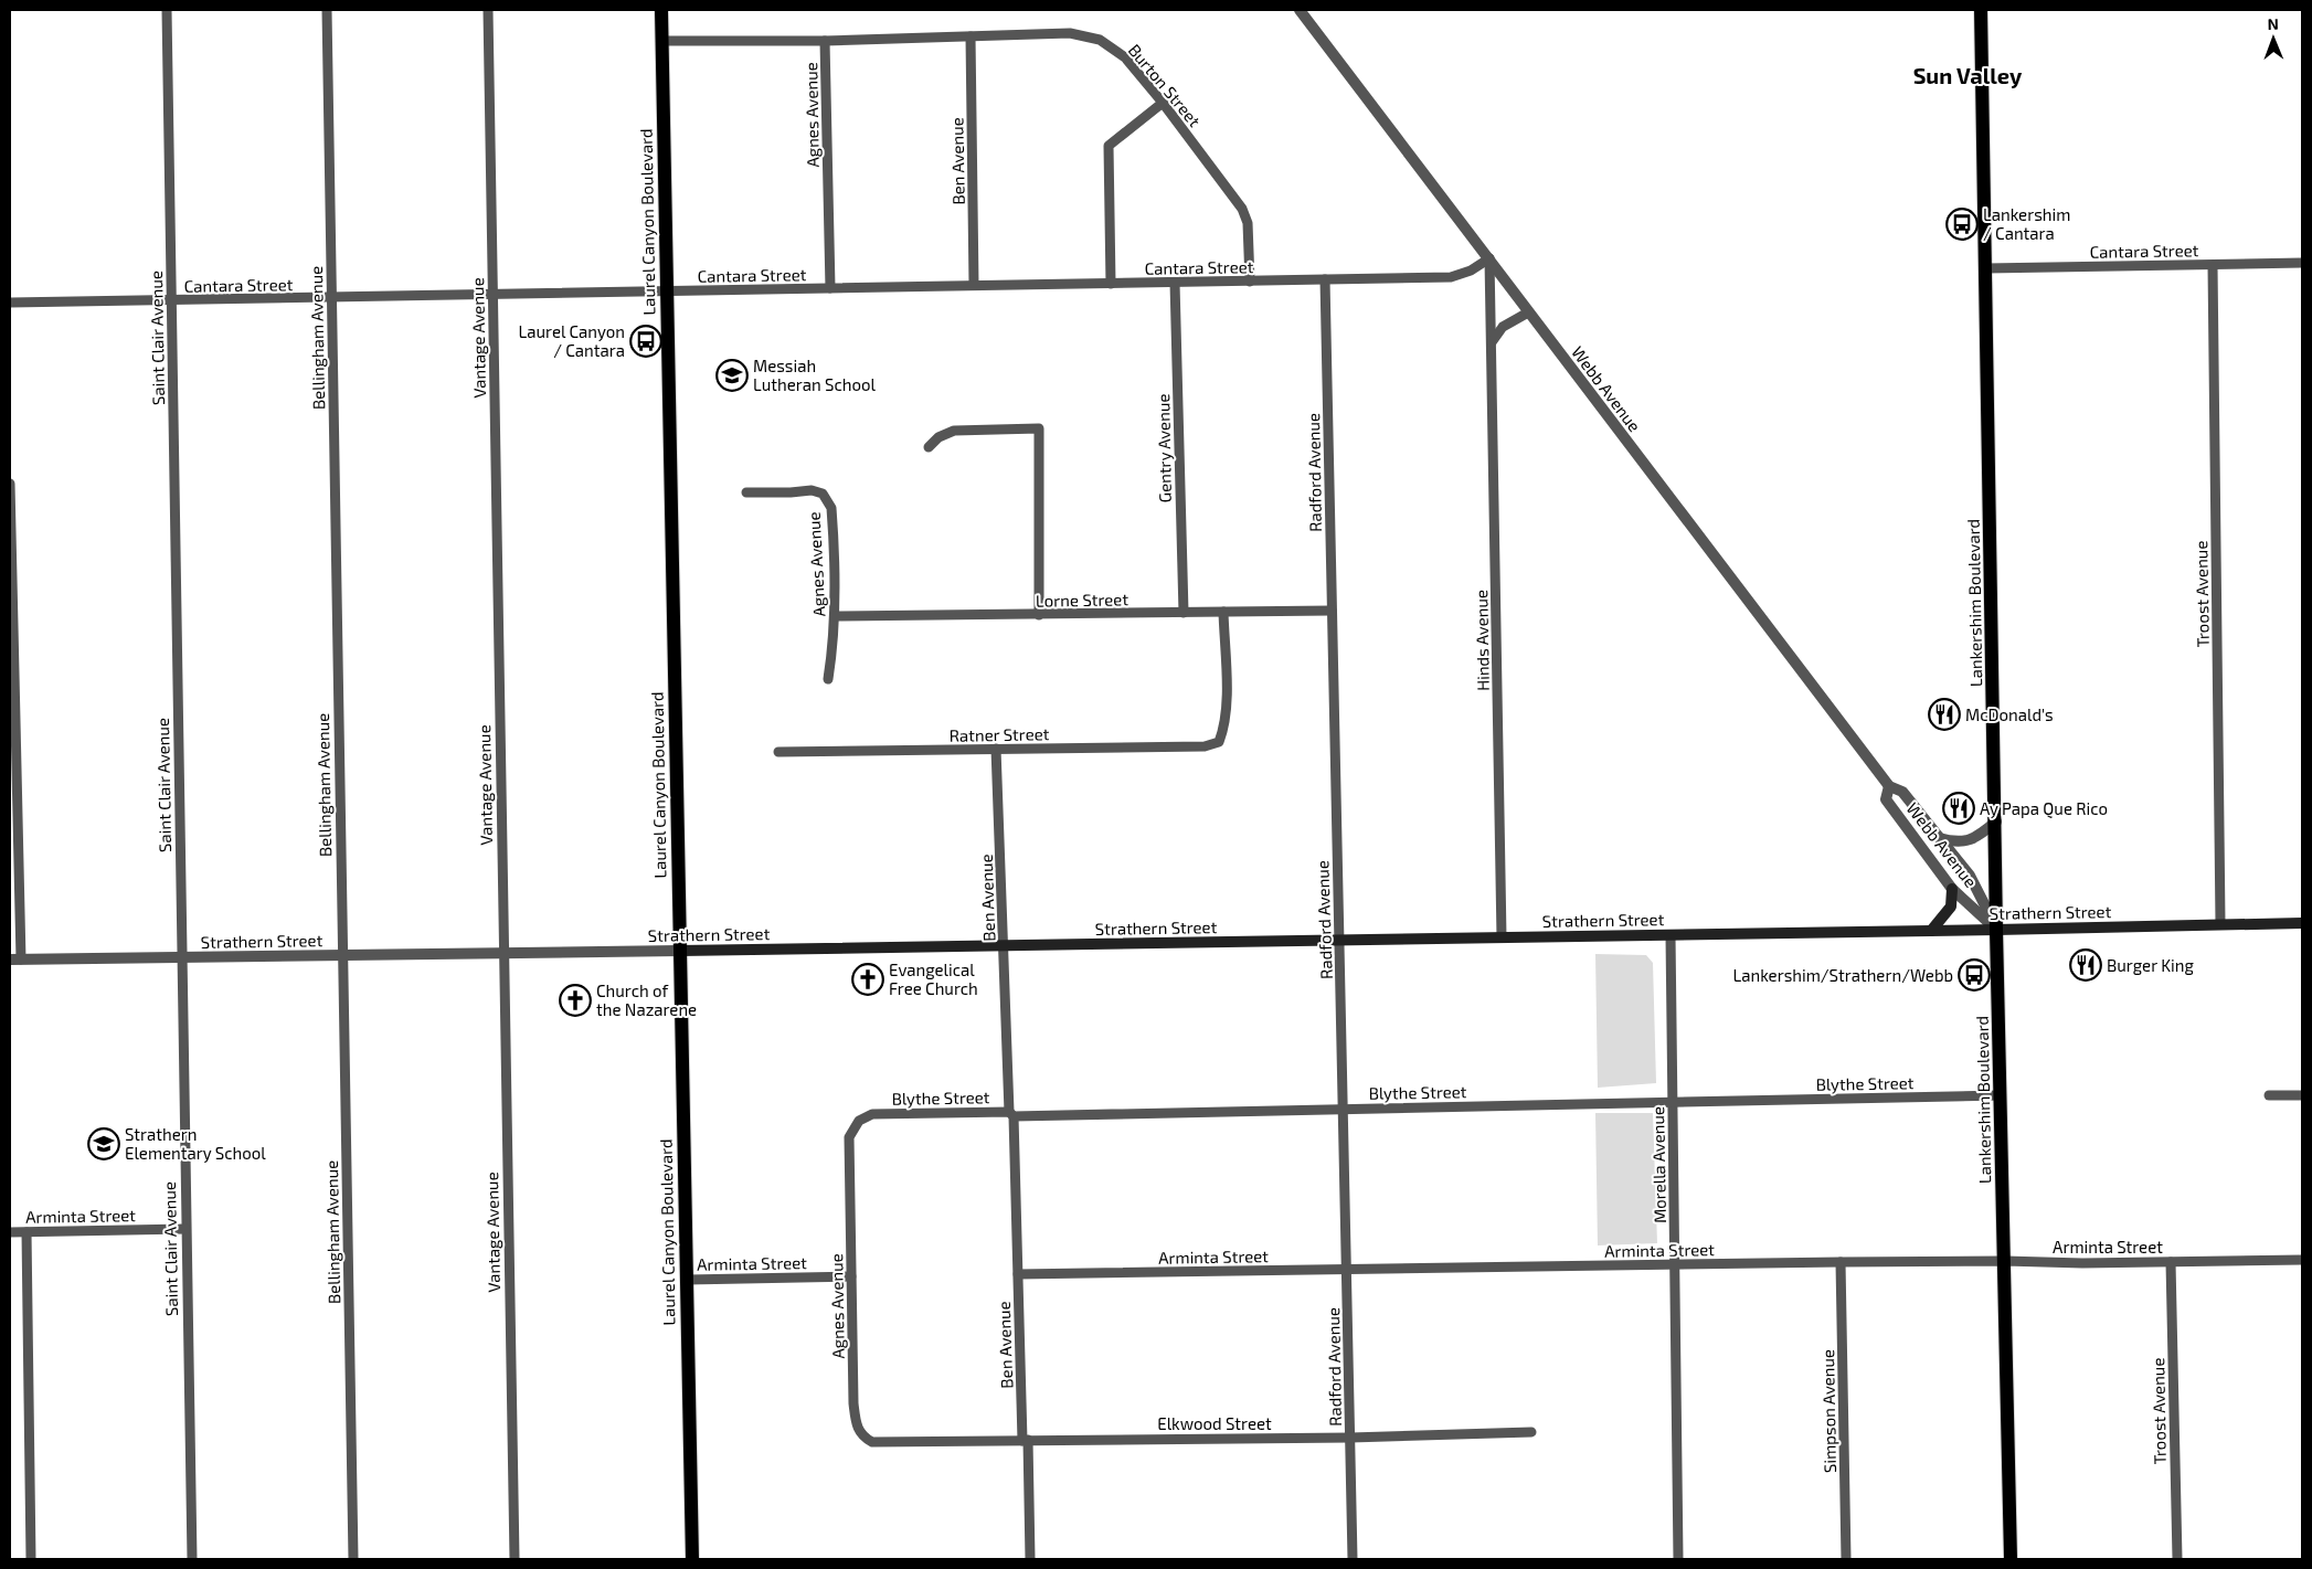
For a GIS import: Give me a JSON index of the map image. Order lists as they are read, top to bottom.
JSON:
{
  "streets": {
    "main road": ["Laurel Canyon Boulevard", "Lankershim Boulevard", "Strathern Street"],
    "street": [
      "Burton Street",
      "Agnes Avenue",
      "Ben Avenue",
      "Cantara Street",
      "Saint Clair Avenue",
      "Bellingham Avenue",
      "Vantage Avenue",
      "Webb Avenue",
      "Gentry Avenue",
      "Radford Avenue",
      "Troost Avenue",
      "Lorne Street",
      "Hinds Avenue",
      "Ratner Street",
      "Blythe Street",
      "Morella Avenue",
      "Arminta Street",
      "Simpson Avenue",
      "Elkwood Street"
    ]
  },
  "crossings": [
    ["Burton Street", "Agnes Avenue"],
    ["Burton Street", "Ben Avenue"],
    ["Burton Street", "Laurel Canyon Boulevard"],
    ["Burton Street", "Cantara Street"],
    ["Agnes Avenue", "Cantara Street"],
    ["Agnes Avenue", "Lorne Street"],
    ["Agnes Avenue", "Blythe Street"],
    ["Agnes Avenue", "Arminta Street"],
    ["Agnes Avenue", "Elkwood Street"],
    ["Ben Avenue", "Cantara Street"],
    ["Ben Avenue", "Ratner Street"],
    ["Ben Avenue", "Strathern Street"],
    ["Ben Avenue", "Blythe Street"],
    ["Ben Avenue", "Arminta Street"],
    ["Ben Avenue", "Elkwood Street"],
    ["Laurel Canyon Boulevard", "Cantara Street"],
    ["Laurel Canyon Boulevard", "Strathern Street"],
    ["Laurel Canyon Boulevard", "Arminta Street"],
    ["Cantara Street", "Saint Clair Avenue"],
    ["Cantara Street", "Bellingham Avenue"],
    ["Cantara Street", "Vantage Avenue"],
    ["Cantara Street", "Webb Avenue"],
    ["Cantara Street", "Gentry Avenue"],
    ["Cantara Street", "Radford Avenue"],
    ["Cantara Street", "Troost Avenue"],
    ["Cantara Street", "Lankershim Boulevard"],
    ["Cantara Street", "Hinds Avenue"],
    ["Saint Clair Avenue", "Strathern Street"],
    ["Saint Clair Avenue", "Arminta Street"],
    ["Bellingham Avenue", "Strathern Street"],
    ["Vantage Avenue", "Strathern Street"],
    ["Webb Avenue", "Lankershim Boulevard"],
    ["Webb Avenue", "Hinds Avenue"],
    ["Webb Avenue", "Strathern Street"],
    ["Gentry Avenue", "Lorne Street"],
    ["Radford Avenue", "Lorne Street"],
    ["Radford Avenue", "Strathern Street"],
    ["Radford Avenue", "Blythe Street"],
    ["Radford Avenue", "Arminta Street"],
    ["Radford Avenue", "Elkwood Street"],
    ["Troost Avenue", "Strathern Street"],
    ["Troost Avenue", "Arminta Street"],
    ["Lorne Street", "Ratner Street"],
    ["Lankershim Boulevard", "Strathern Street"],
    ["Lankershim Boulevard", "Blythe Street"],
    ["Lankershim Boulevard", "Arminta Street"],
    ["Hinds Avenue", "Strathern Street"],
    ["Strathern Street", "Morella Avenue"],
    ["Blythe Street", "Morella Avenue"],
    ["Morella Avenue", "Arminta Street"],
    ["Arminta Street", "Simpson Avenue"]
  ],
  "districts": ["Sun Valley"],
  "places": {
    "bus stop": ["Lankershim / Cantara", "Laurel Canyon / Cantara", "Lankershim/Strathern/Webb"],
    "school or university": ["Messiah Lutheran School", "Strathern Elementary School"],
    "restaurant": ["McDonald's", "Ay Papa Que Rico", "Burger King"],
    "church": ["Evangelical Free Church", "Church of the Nazarene"]
  },
  "north": "top"
}
